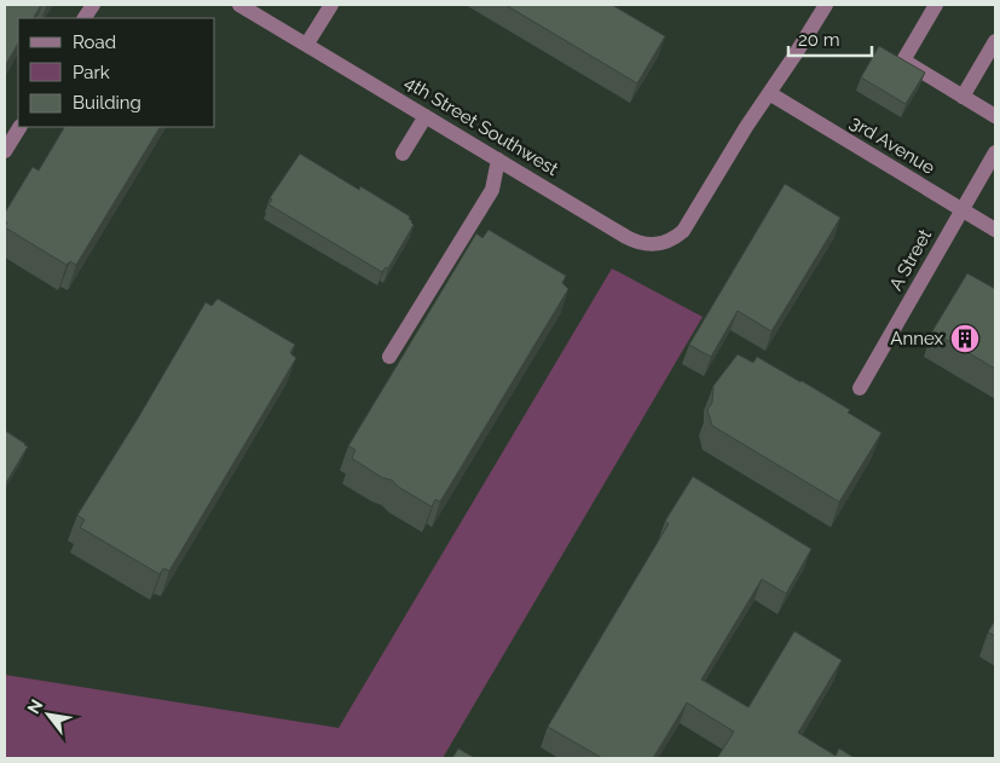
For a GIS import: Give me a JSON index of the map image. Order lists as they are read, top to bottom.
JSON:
{
  "streets": {
    "street": ["4th Street Southwest", "3rd Avenue", "A Street"]
  },
  "crossings": [
    ["4th Street Southwest", "3rd Avenue"],
    ["3rd Avenue", "A Street"]
  ],
  "places": {
    "building": ["Annex"]
  },
  "legend": ["Road", "Park", "Building"],
  "scale_bar": "20 m",
  "north": "top left"
}
